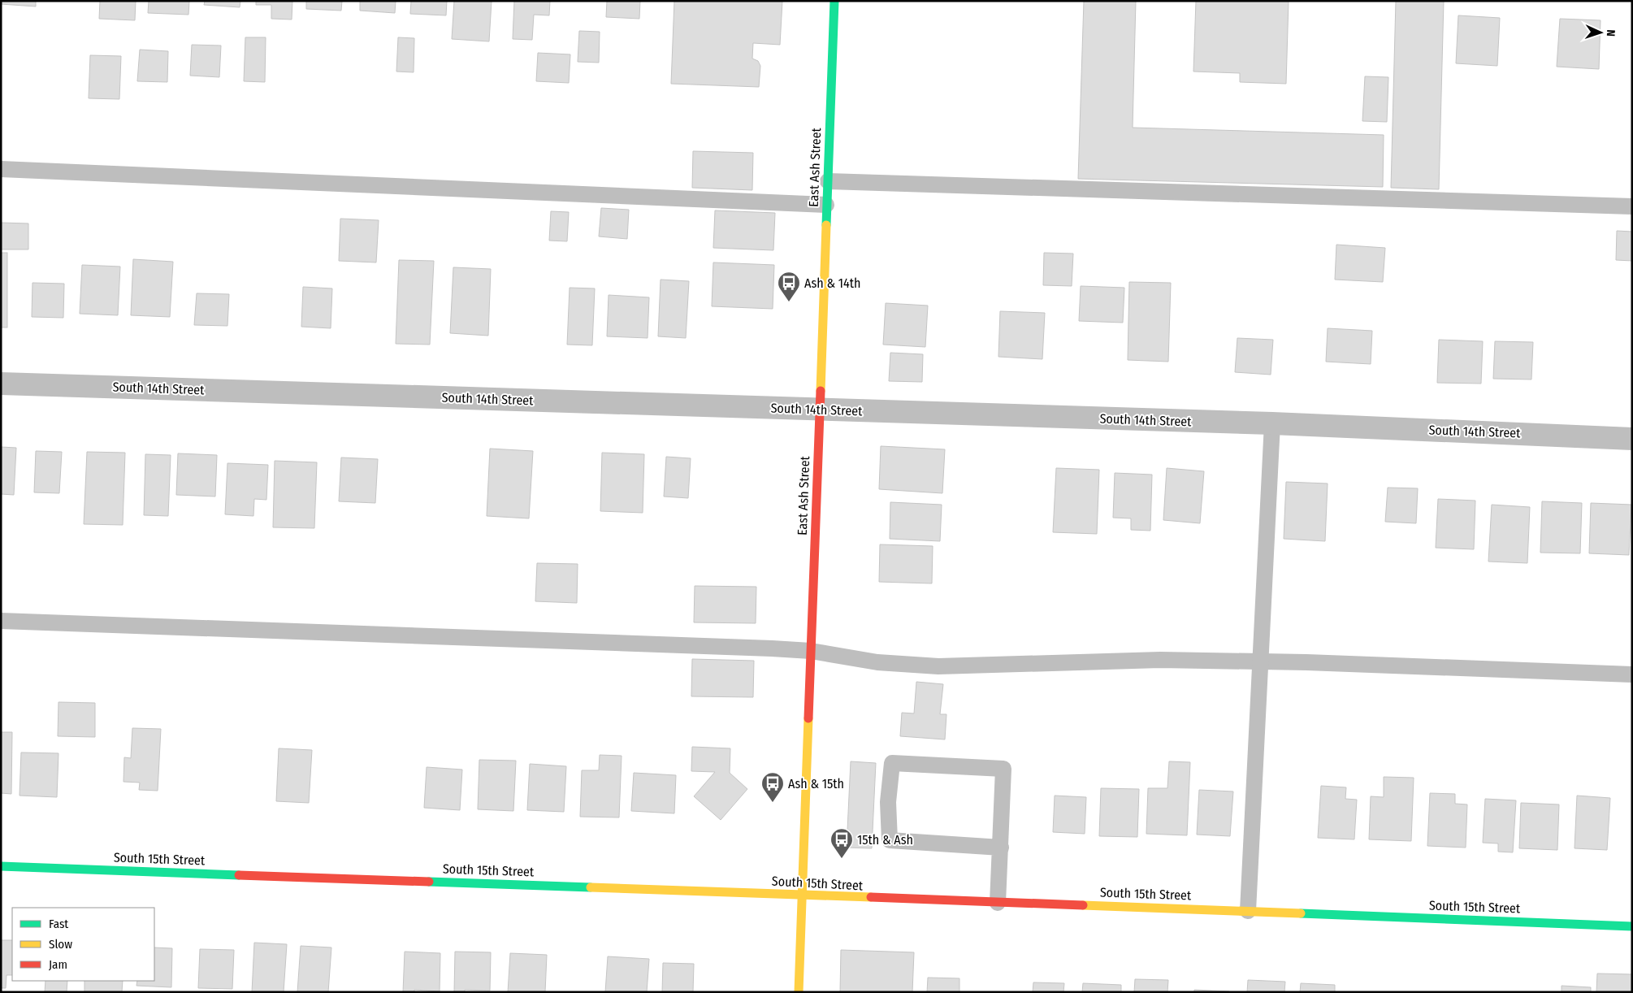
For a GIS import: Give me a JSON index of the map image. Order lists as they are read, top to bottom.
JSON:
{
  "streets": {
    "street": ["East Ash Street", "South 14th Street", "South 15th Street"]
  },
  "crossings": [
    ["East Ash Street", "South 14th Street"],
    ["East Ash Street", "South 15th Street"]
  ],
  "places": {
    "bus stop": ["Ash & 14th", "Ash & 15th", "15th & Ash"]
  },
  "legend": ["Fast", "Slow", "Jam"],
  "north": "right"
}
